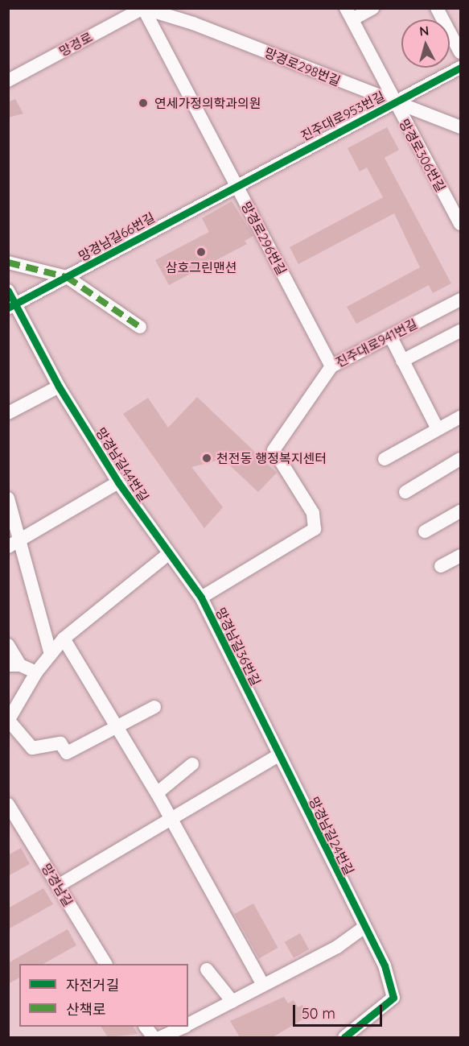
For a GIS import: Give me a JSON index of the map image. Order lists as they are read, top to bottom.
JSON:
{
  "streets": {
    "street": [
      "망경로",
      "망경로298번길",
      "진주대로953번길",
      "망경로306번길",
      "망경남길66번길",
      "망경로296번길",
      "진주대로941번길",
      "망경남길44번길",
      "망경남길36번길",
      "망경남길24번길",
      "망경남길"
    ]
  },
  "crossings": [
    ["망경로", "망경로298번길"],
    ["망경로", "망경로296번길"],
    ["망경로298번길", "진주대로953번길"],
    ["망경로298번길", "망경로306번길"],
    ["망경로298번길", "망경로296번길"],
    ["진주대로953번길", "망경로306번길"],
    ["진주대로953번길", "망경남길66번길"],
    ["진주대로953번길", "망경로296번길"],
    ["망경남길66번길", "망경로296번길"],
    ["망경남길66번길", "망경남길44번길"],
    ["망경로296번길", "진주대로941번길"],
    ["진주대로941번길", "망경남길36번길"],
    ["망경남길44번길", "망경남길36번길"],
    ["망경남길36번길", "망경남길24번길"]
  ],
  "places": ["연세가정의학과의원", "삼호그린맨션", "천전동 행정복지센터"],
  "legend": ["자전거길", "산책로"],
  "scale_bar": "50 m",
  "north": "top"
}
